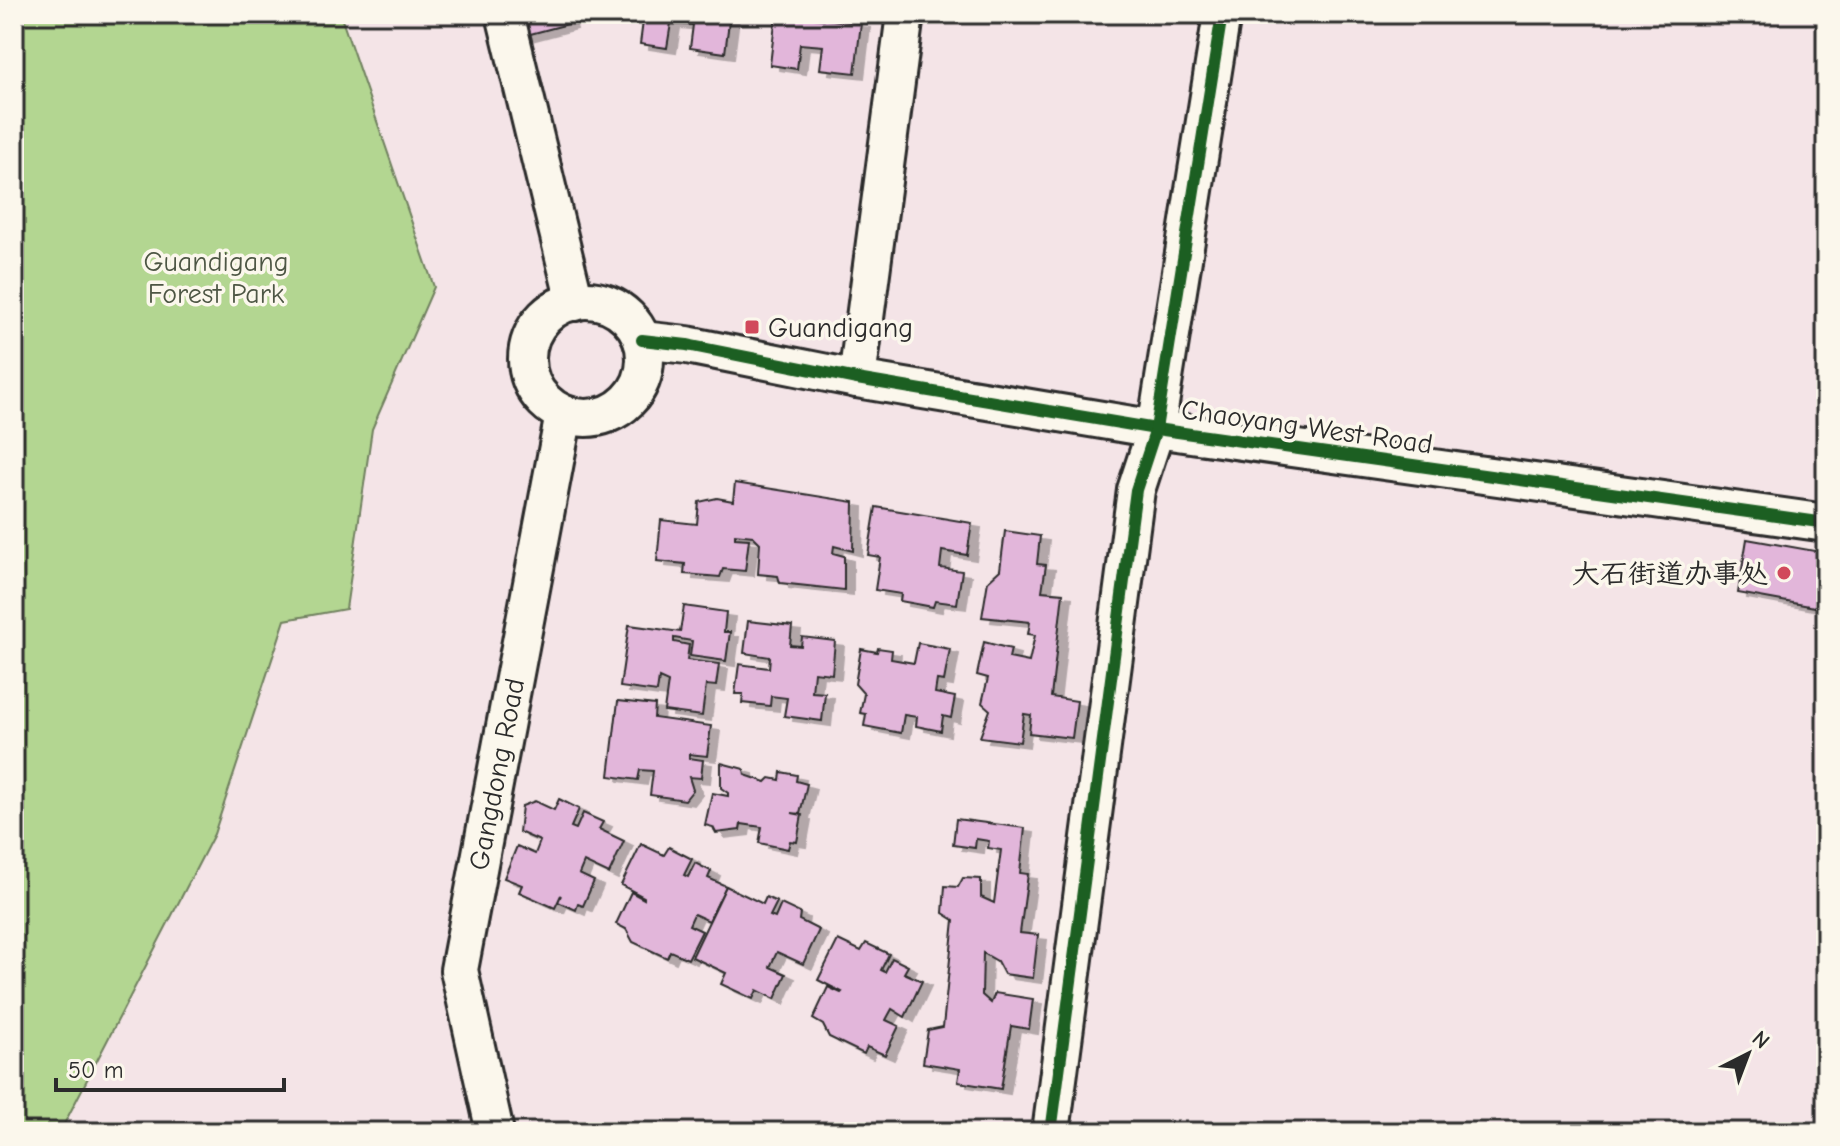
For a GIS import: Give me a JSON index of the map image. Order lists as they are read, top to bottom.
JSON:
{
  "streets": {
    "street": ["Chaoyang West Road", "Gangdong Road"]
  },
  "crossings": [
    ["Chaoyang West Road", "Gangdong Road"]
  ],
  "parks": ["Guandigang Forest Park"],
  "places": {
    "transit": ["Guandigang"],
    "other": ["大石街道办事处"]
  },
  "scale_bar": "50 m",
  "north": "top right"
}
